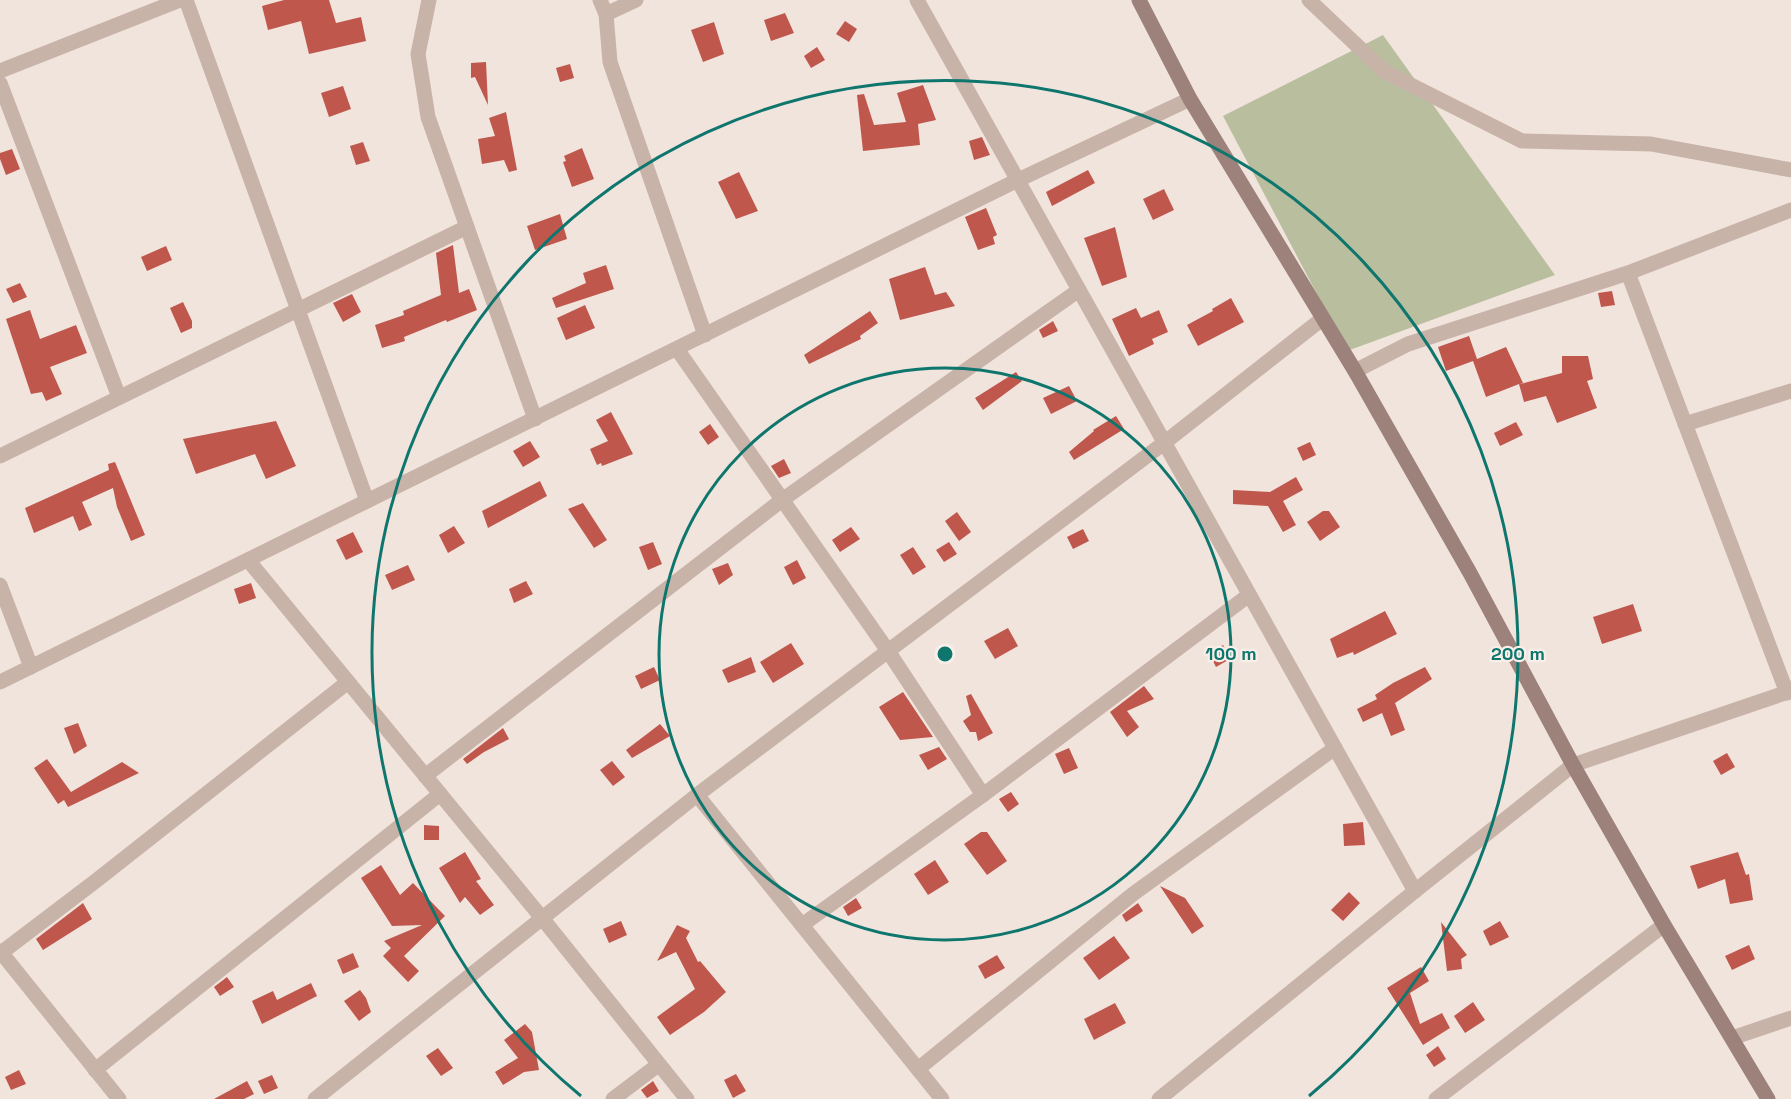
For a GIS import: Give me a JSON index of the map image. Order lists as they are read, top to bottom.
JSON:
{
  "rings": ["100 m", "200 m"]
}
